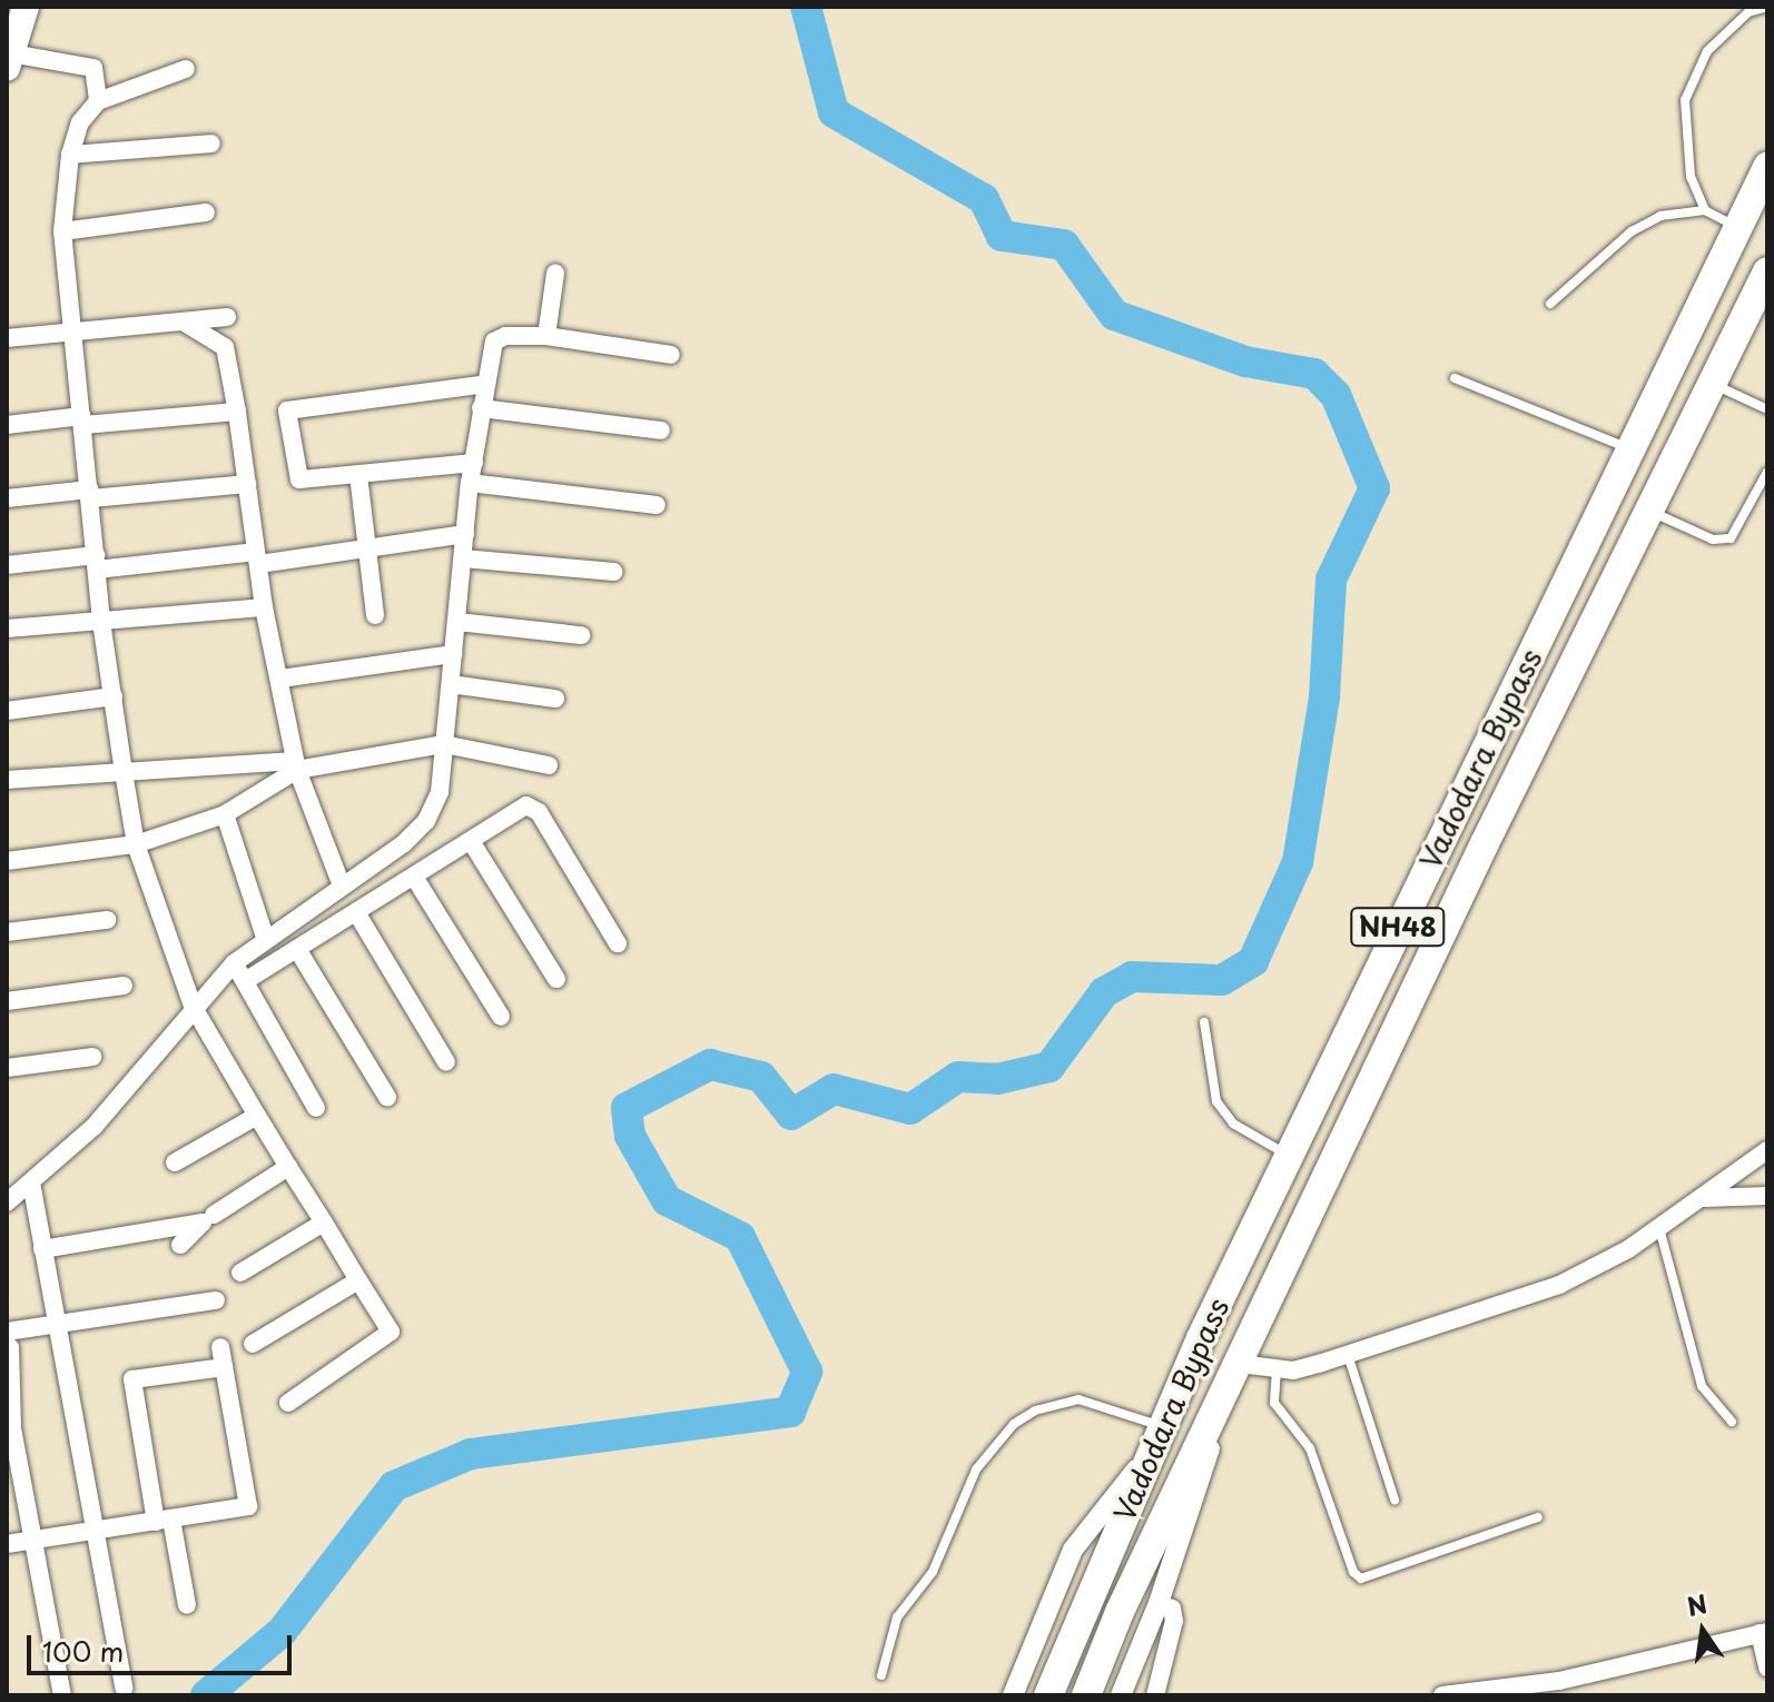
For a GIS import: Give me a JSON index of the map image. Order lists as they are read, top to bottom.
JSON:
{
  "streets": {
    "highway": ["Vadodara Bypass", "NH48"]
  },
  "scale_bar": "100 m",
  "north": "top"
}
